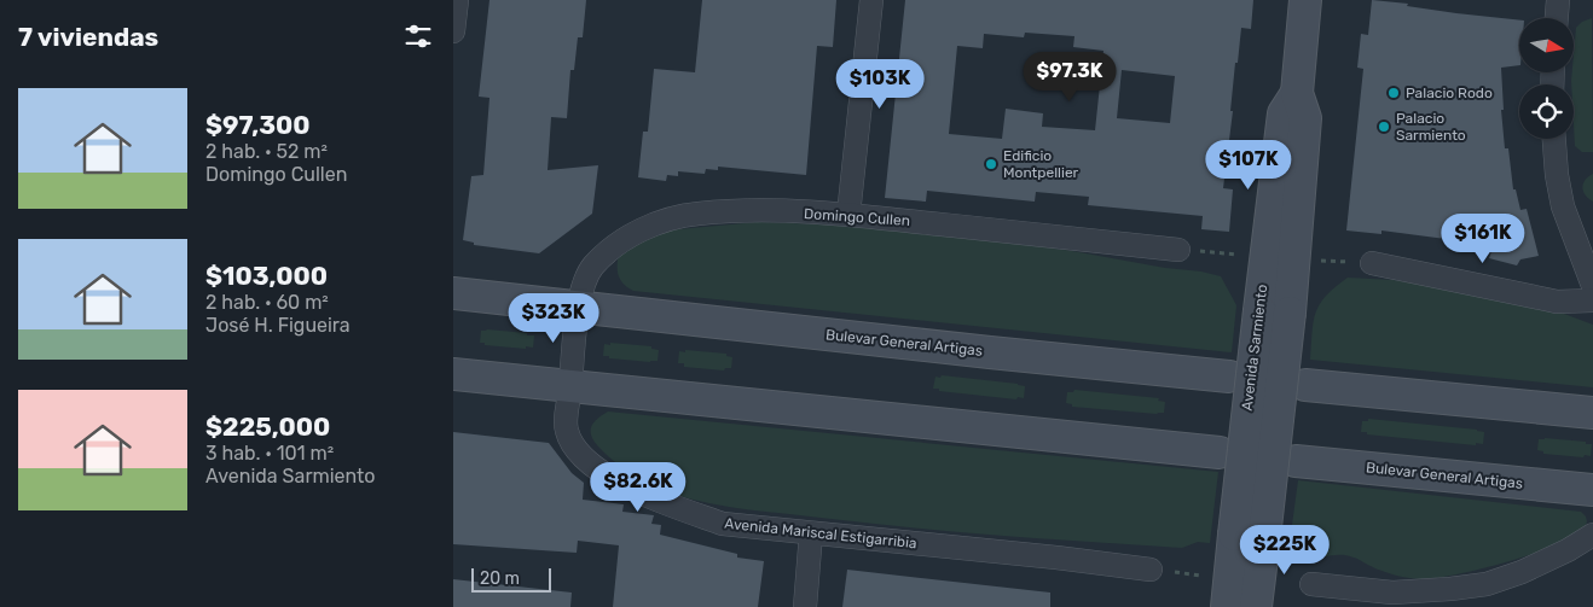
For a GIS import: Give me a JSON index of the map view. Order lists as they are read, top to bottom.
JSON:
{
  "streets": {
    "main road": ["Bulevar General Artigas", "Avenida Sarmiento"],
    "street": ["Domingo Cullen", "Avenida Mariscal Estigarribia"]
  },
  "crossings": [
    ["Domingo Cullen", "Bulevar General Artigas"]
  ],
  "places": ["Palacio Rodo", "Palacio Sarmiento", "Edificio Montpellier"],
  "scale_bar": "20 m",
  "north": "right",
  "page": {
    "heading": "7 viviendas",
    "price": [
      "$97.3K",
      "$103K",
      "$107K",
      "$161K",
      "$323K",
      "$82.6K",
      "$225K"
    ],
    "list": [
      {
        "name": "$97,300",
        "note": "2 hab. · 52 m² · Domingo Cullen"
      },
      {
        "name": "$103,000",
        "note": "2 hab. · 60 m² · José H. Figueira"
      },
      {
        "name": "$225,000",
        "note": "3 hab. · 101 m² · Avenida Sarmiento"
      }
    ],
    "scale": "20 m"
  }
}
